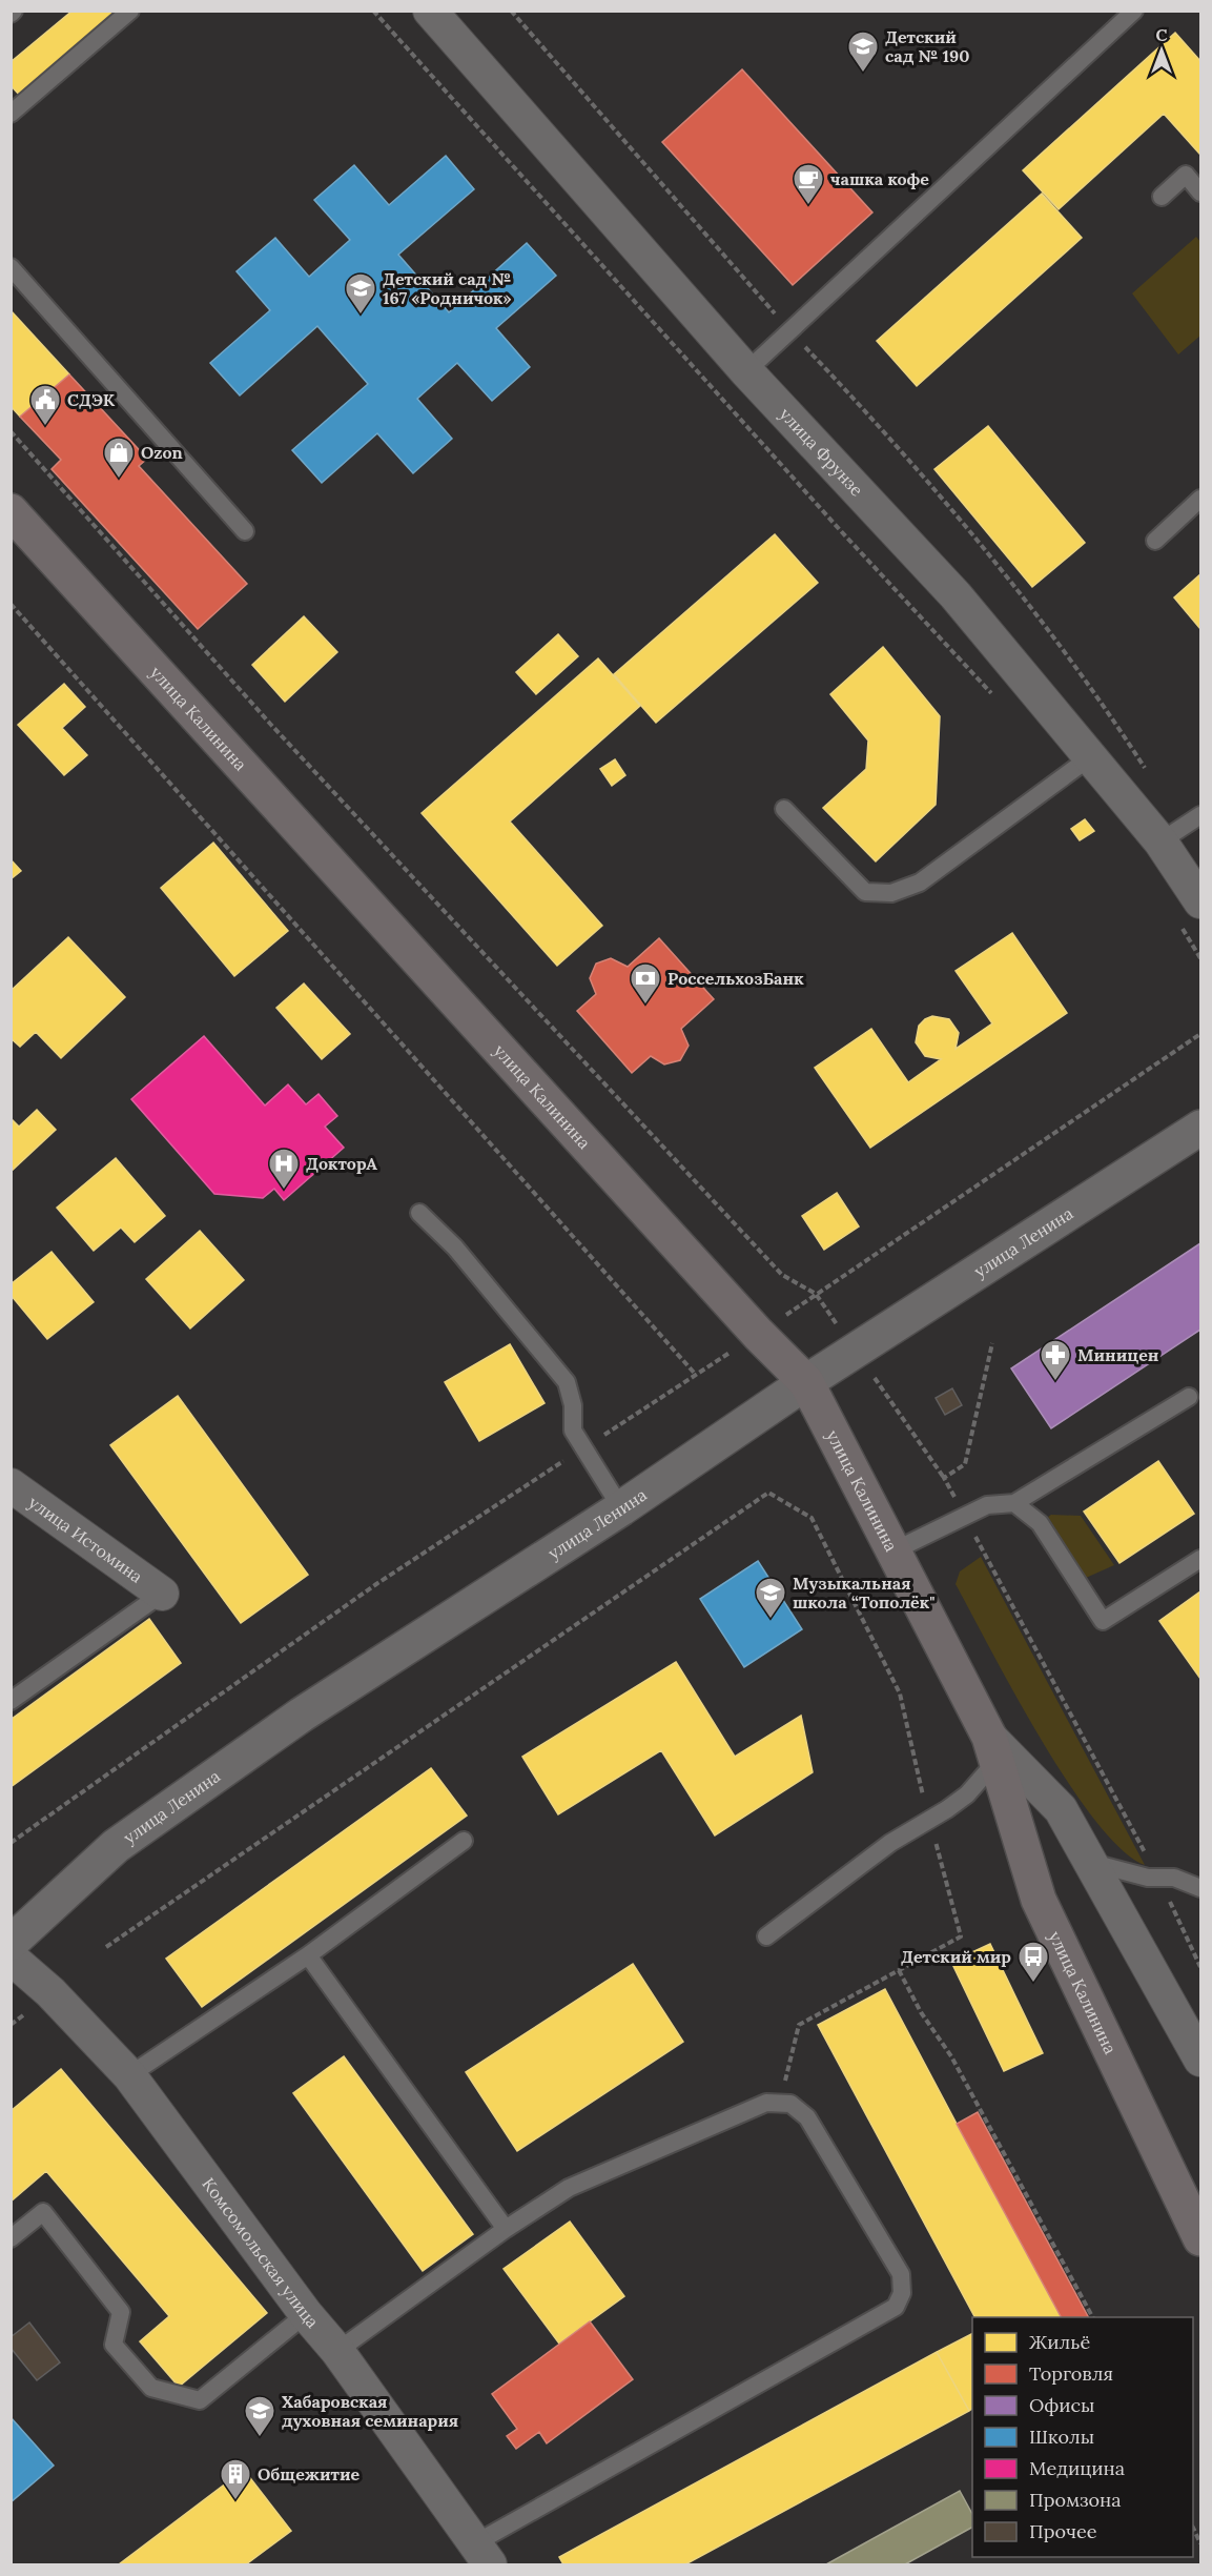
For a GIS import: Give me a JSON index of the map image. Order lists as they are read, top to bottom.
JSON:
{
  "streets": {
    "main road": ["улица Калинина", "улица Ленина"],
    "street": ["улица Фрунзе", "улица Истомина", "Комсомольская улица"]
  },
  "crossings": [
    ["улица Калинина", "улица Ленина"]
  ],
  "places": {
    "school or university": [
      "Детский сад № 190",
      "Детский сад № 167 «Родничок»",
      "Музыкальная школа “Тополёк\"",
      "Хабаровская духовная семинария"
    ],
    "cafe": ["чашка кофе"],
    "public building": ["СДЭК"],
    "shop": ["Ozon"],
    "bank": ["РоссельхозБанк"],
    "hospital": ["ДокторА"],
    "pharmacy": ["Миницен"],
    "bus stop": ["Детский мир"],
    "building": ["Общежитие"]
  },
  "legend": [
    "Жильё",
    "Торговля",
    "Офисы",
    "Школы",
    "Медицина",
    "Промзона",
    "Прочее"
  ],
  "north": "top"
}
